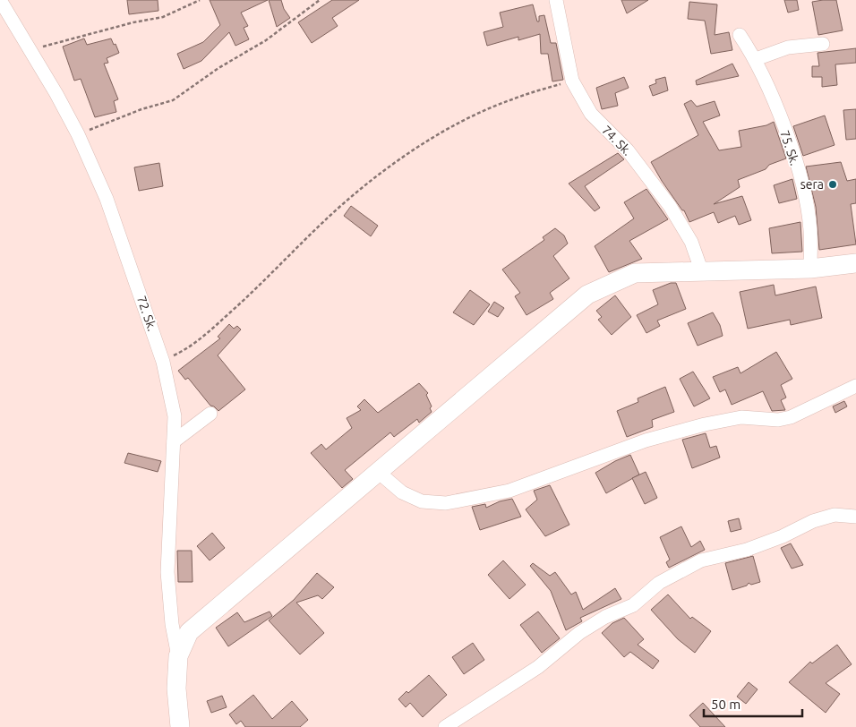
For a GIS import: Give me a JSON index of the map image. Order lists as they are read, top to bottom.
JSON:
{
  "streets": {
    "street": ["74. Sk.", "75. Sk.", "72. Sk."]
  },
  "places": ["sera"],
  "scale_bar": "50 m"
}
